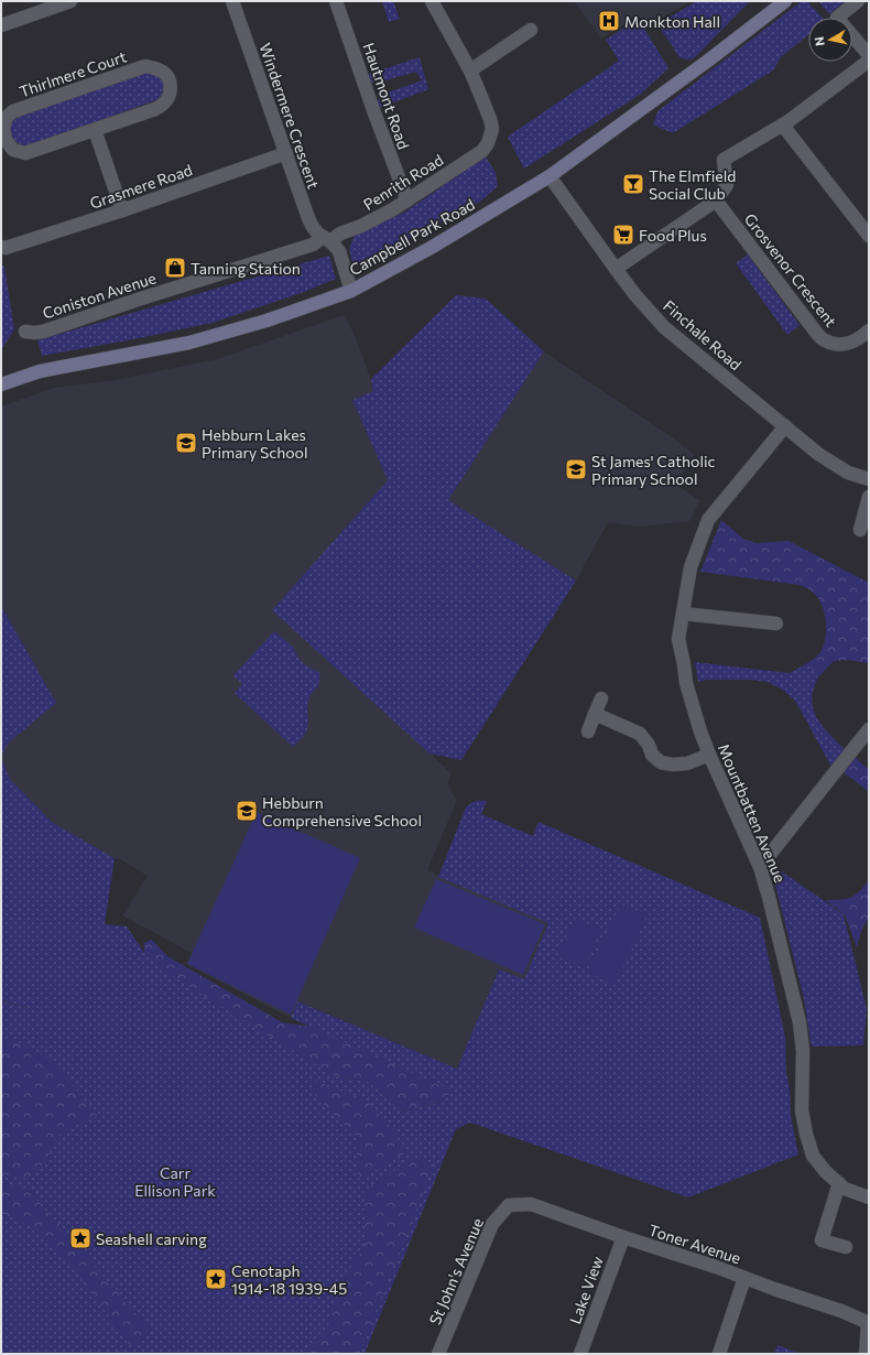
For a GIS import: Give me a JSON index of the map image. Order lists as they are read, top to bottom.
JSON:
{
  "streets": {
    "street": [
      "Thirlmere Court",
      "Hautmont Road",
      "Windermere Crescent",
      "Penrith Road",
      "Grasmere Road",
      "Campbell Park Road",
      "Grosvenor Crescent",
      "Coniston Avenue",
      "Finchale Road",
      "Mountbatten Avenue",
      "Toner Avenue",
      "St John's Avenue",
      "Lake View"
    ]
  },
  "crossings": [
    ["Hautmont Road", "Penrith Road"],
    ["Windermere Crescent", "Penrith Road"],
    ["Windermere Crescent", "Grasmere Road"],
    ["Windermere Crescent", "Coniston Avenue"],
    ["Penrith Road", "Coniston Avenue"],
    ["Campbell Park Road", "Finchale Road"],
    ["Finchale Road", "Mountbatten Avenue"],
    ["Toner Avenue", "St John's Avenue"],
    ["Toner Avenue", "Lake View"]
  ],
  "parks": ["Carr Ellison Park"],
  "places": {
    "hospital": ["Monkton Hall"],
    "bar": ["The Elmfield Social Club"],
    "supermarket": ["Food Plus"],
    "shop": ["Tanning Station"],
    "school or university": ["Hebburn Lakes Primary School", "St James' Catholic Primary School", "Hebburn Comprehensive School"],
    "place": ["Seashell carving", "Cenotaph 1914-18 1939-45"]
  },
  "north": "left"
}
